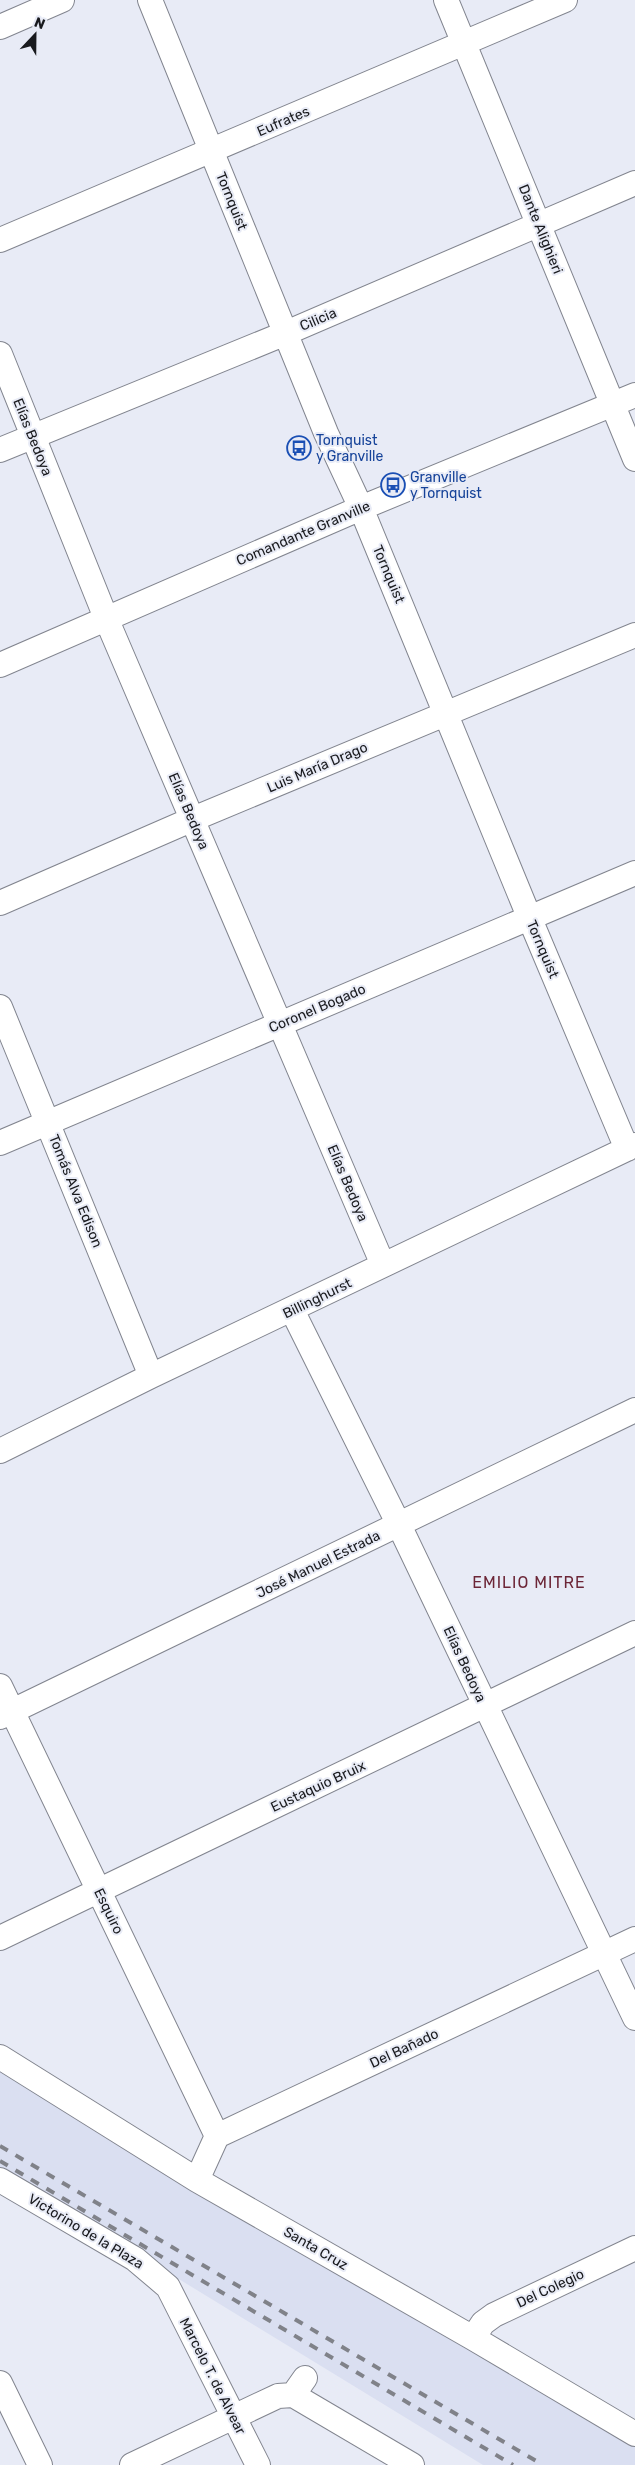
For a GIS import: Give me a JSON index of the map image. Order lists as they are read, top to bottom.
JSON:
{
  "streets": {
    "street": [
      "Eufrates",
      "Tornquist",
      "Dante Alighieri",
      "Cilicia",
      "Elías Bedoya",
      "Comandante Granville",
      "Luis María Drago",
      "Coronel Bogado",
      "Tomás Alva Edison",
      "Billinghurst",
      "José Manuel Estrada",
      "Eustaquio Bruix",
      "Esquiro",
      "Del Bañado",
      "Victorino de la Plaza",
      "Santa Cruz",
      "Del Colegio",
      "Marcelo T. de Alvear"
    ]
  },
  "crossings": [
    ["Eufrates", "Tornquist"],
    ["Eufrates", "Dante Alighieri"],
    ["Tornquist", "Cilicia"],
    ["Tornquist", "Comandante Granville"],
    ["Tornquist", "Luis María Drago"],
    ["Tornquist", "Coronel Bogado"],
    ["Tornquist", "Billinghurst"],
    ["Dante Alighieri", "Cilicia"],
    ["Dante Alighieri", "Comandante Granville"],
    ["Cilicia", "Elías Bedoya"],
    ["Elías Bedoya", "Comandante Granville"],
    ["Elías Bedoya", "Luis María Drago"],
    ["Elías Bedoya", "Coronel Bogado"],
    ["Elías Bedoya", "Billinghurst"],
    ["Elías Bedoya", "José Manuel Estrada"],
    ["Elías Bedoya", "Eustaquio Bruix"],
    ["Elías Bedoya", "Del Bañado"],
    ["Coronel Bogado", "Tomás Alva Edison"],
    ["Tomás Alva Edison", "Billinghurst"],
    ["José Manuel Estrada", "Esquiro"],
    ["Eustaquio Bruix", "Esquiro"],
    ["Esquiro", "Del Bañado"],
    ["Victorino de la Plaza", "Marcelo T. de Alvear"],
    ["Santa Cruz", "Del Colegio"]
  ],
  "districts": ["EMILIO MITRE"],
  "places": {
    "bus stop": ["Tornquist y Granville", "Granville y Tornquist"]
  },
  "north": "top"
}
